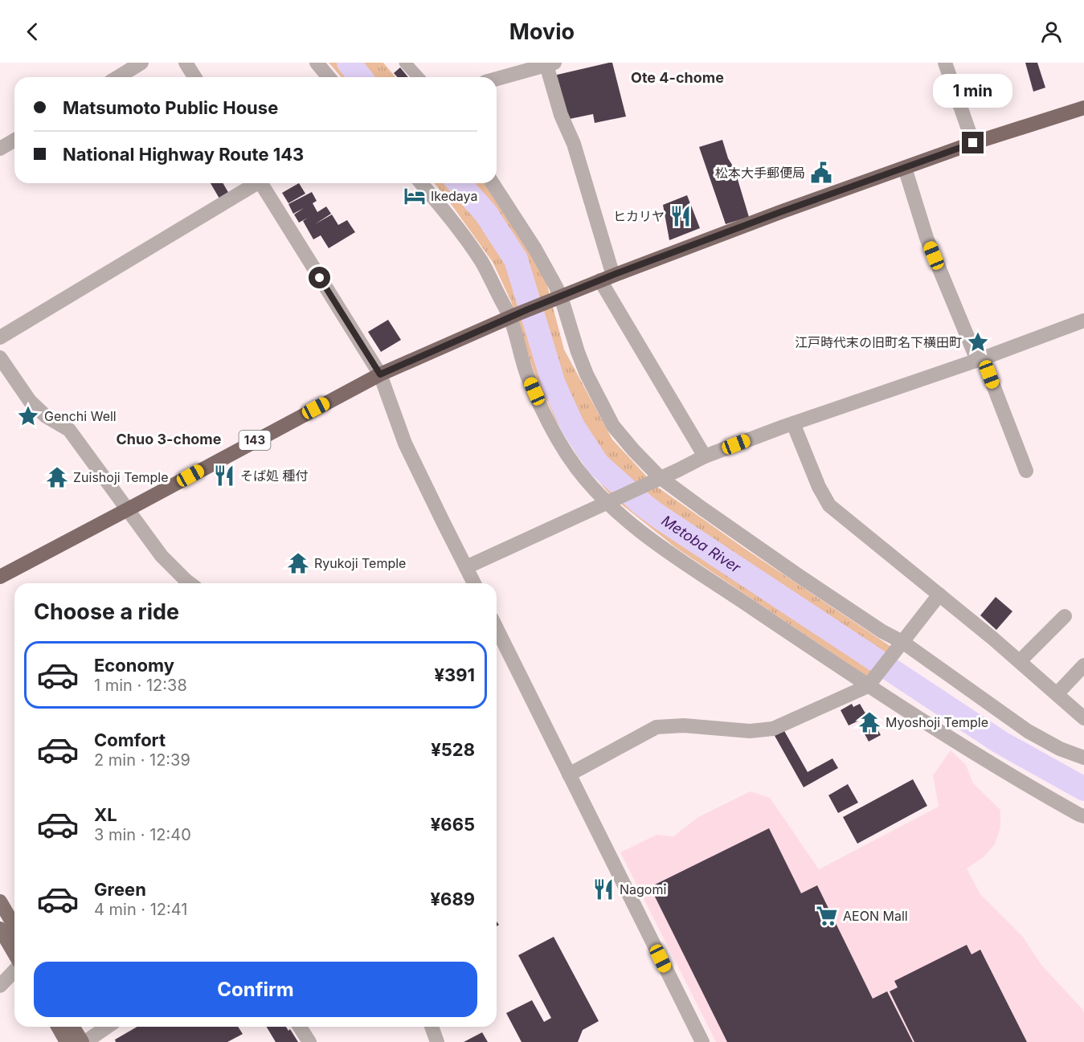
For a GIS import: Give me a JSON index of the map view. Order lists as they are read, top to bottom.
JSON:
{
  "streets": {
    "highway": ["143"]
  },
  "districts": ["Ote 4-chome", "Chuo 3-chome"],
  "water": ["Metoba River"],
  "places": {
    "public building": ["松本大手郵便局"],
    "hotel": ["Ikedaya"],
    "restaurant": ["ヒカリヤ", "そば処 種付", "Nagomi"],
    "place": ["江戸時代末の旧町名下横田町", "Genchi Well"],
    "temple": ["Zuishoji Temple", "Ryukoji Temple", "Myoshoji Temple"],
    "supermarket": ["AEON Mall"]
  },
  "page": {
    "header": "Movio",
    "bubble": "1 min",
    "banner": ["Matsumoto Public House", "National Highway Route 143"],
    "heading": "Choose a ride",
    "list": [
      {
        "name": "Economy",
        "note": "1 min · 12:38",
        "value": "¥391"
      },
      {
        "name": "Comfort",
        "note": "2 min · 12:39",
        "value": "¥528"
      },
      {
        "name": "XL",
        "note": "3 min · 12:40",
        "value": "¥665"
      },
      {
        "name": "Green",
        "note": "4 min · 12:41",
        "value": "¥689"
      }
    ],
    "buttons": "Confirm"
  }
}
